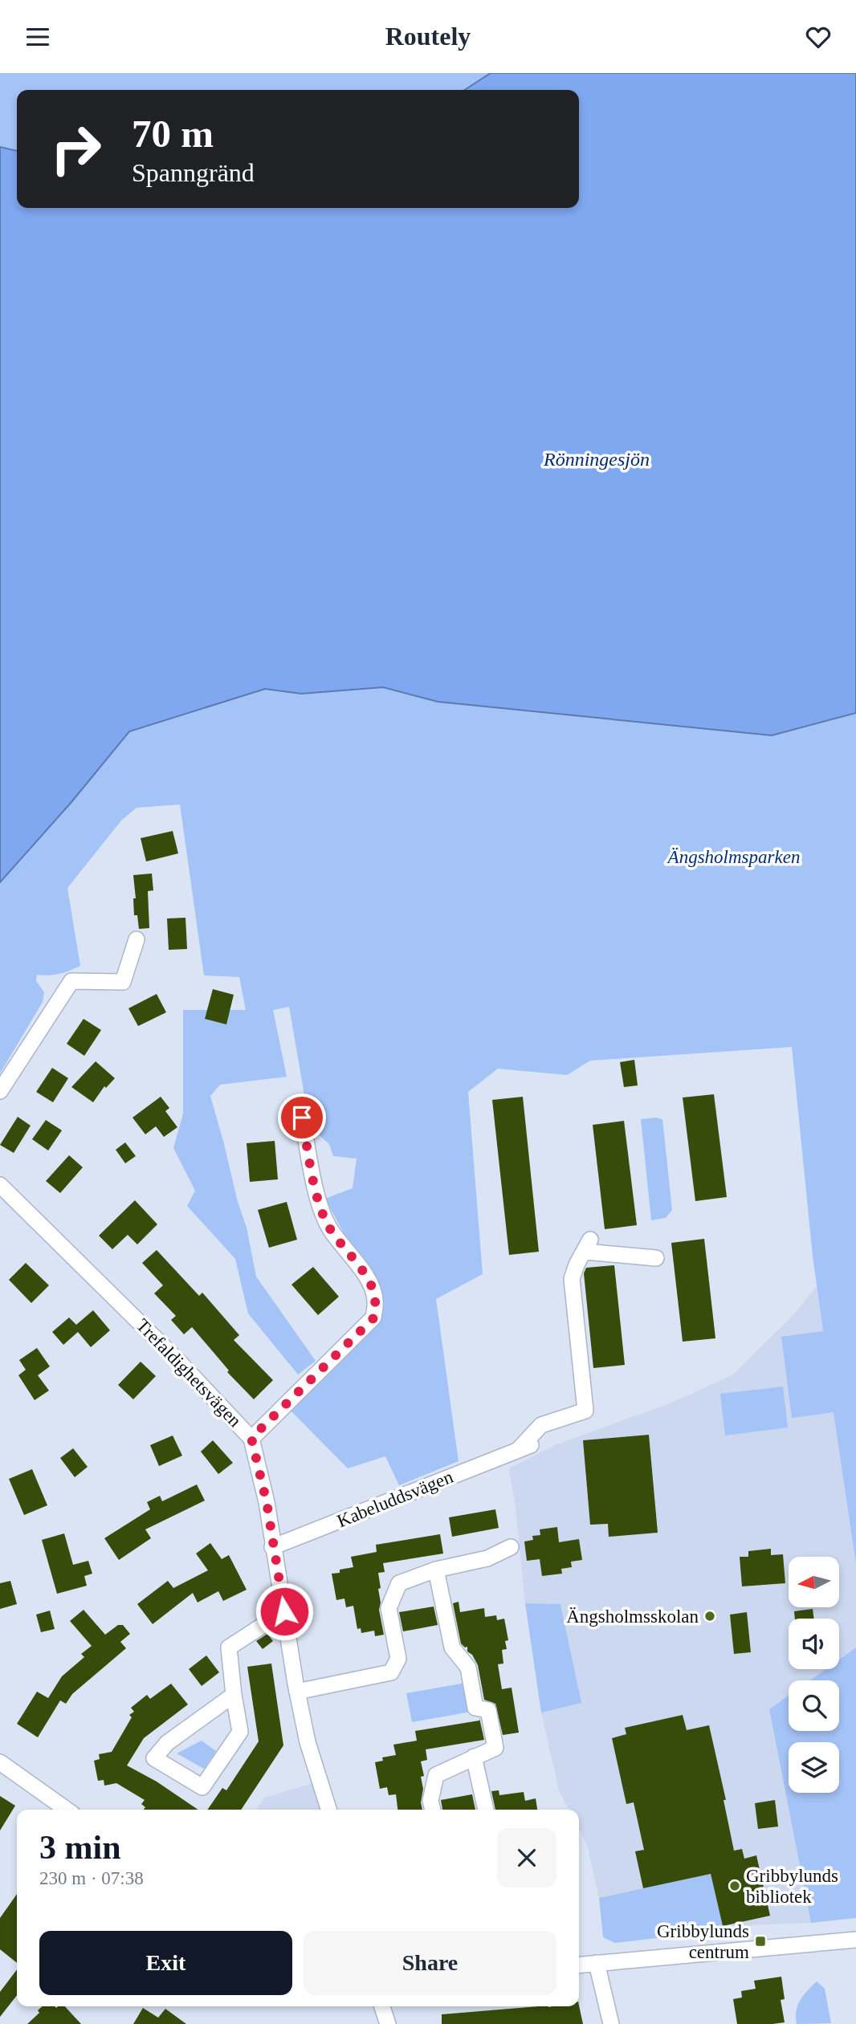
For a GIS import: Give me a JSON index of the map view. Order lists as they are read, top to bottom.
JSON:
{
  "streets": {
    "street": ["Trefaldighetsvägen", "Kabeluddsvägen"]
  },
  "crossings": [
    ["Trefaldighetsvägen", "Kabeluddsvägen"]
  ],
  "water": ["Rönningesjön"],
  "parks": ["Ängsholmsparken"],
  "places": {
    "other": ["Ängsholmsskolan", "Gribbylunds bibliotek"],
    "transit": ["Gribbylunds centrum"]
  },
  "north": "left",
  "page": {
    "header": "Routely",
    "turn": ["70 m", "Spanngränd"],
    "heading": ["3 min", "230 m · 07:38"],
    "buttons": ["Exit", "Share"]
  }
}
